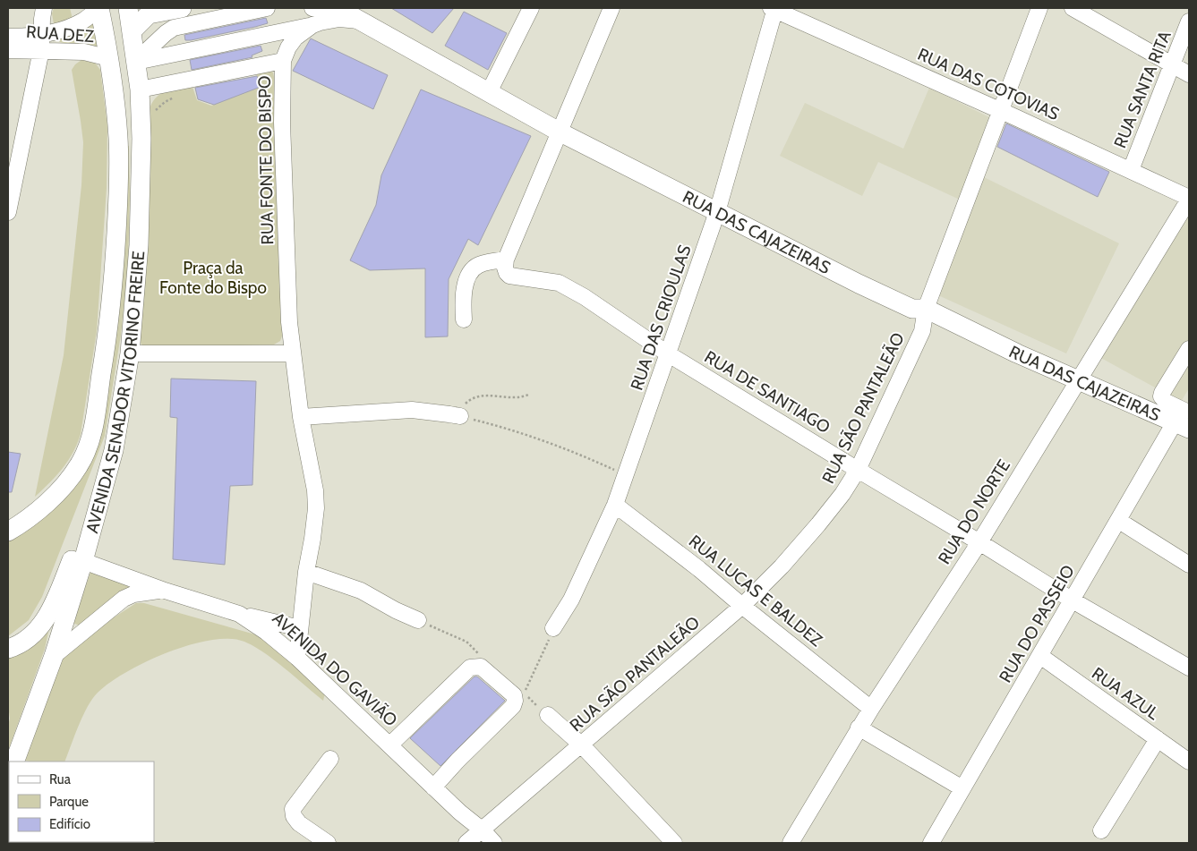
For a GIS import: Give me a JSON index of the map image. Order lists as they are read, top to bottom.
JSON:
{
  "streets": {
    "main road": ["RUA DAS CAJAZEIRAS", "AVENIDA SENADOR VITORINO FREIRE"],
    "street": [
      "RUA DEZ",
      "RUA DAS COTOVIAS",
      "RUA SANTA RITA",
      "RUA FONTE DO BISPO",
      "RUA DAS CRIOULAS",
      "RUA DE SANTIAGO",
      "RUA SÃO PANTALEÃO",
      "RUA DO NORTE",
      "RUA LUCAS E BALDEZ",
      "RUA DO PASSEIO",
      "AVENIDA DO GAVIÃO",
      "RUA AZUL"
    ]
  },
  "crossings": [
    ["RUA DEZ", "AVENIDA SENADOR VITORINO FREIRE"],
    ["RUA DAS COTOVIAS", "RUA SANTA RITA"],
    ["RUA DAS COTOVIAS", "RUA DAS CRIOULAS"],
    ["RUA DAS COTOVIAS", "RUA SÃO PANTALEÃO"],
    ["RUA DAS COTOVIAS", "RUA DO NORTE"],
    ["RUA FONTE DO BISPO", "RUA DAS CAJAZEIRAS"],
    ["RUA FONTE DO BISPO", "AVENIDA DO GAVIÃO"],
    ["RUA DAS CAJAZEIRAS", "RUA DAS CRIOULAS"],
    ["RUA DAS CAJAZEIRAS", "RUA SÃO PANTALEÃO"],
    ["RUA DAS CAJAZEIRAS", "RUA DO NORTE"],
    ["RUA DAS CAJAZEIRAS", "RUA DO PASSEIO"],
    ["RUA DAS CRIOULAS", "RUA DE SANTIAGO"],
    ["RUA DAS CRIOULAS", "RUA LUCAS E BALDEZ"],
    ["AVENIDA SENADOR VITORINO FREIRE", "AVENIDA DO GAVIÃO"],
    ["RUA DE SANTIAGO", "RUA SÃO PANTALEÃO"],
    ["RUA DE SANTIAGO", "RUA DO NORTE"],
    ["RUA DE SANTIAGO", "RUA DO PASSEIO"],
    ["RUA SÃO PANTALEÃO", "RUA LUCAS E BALDEZ"],
    ["RUA SÃO PANTALEÃO", "AVENIDA DO GAVIÃO"],
    ["RUA DO NORTE", "RUA LUCAS E BALDEZ"],
    ["RUA DO PASSEIO", "RUA AZUL"]
  ],
  "parks": ["Praça da Fonte do Bispo"],
  "legend": ["Rua", "Parque", "Edifício"]
}
